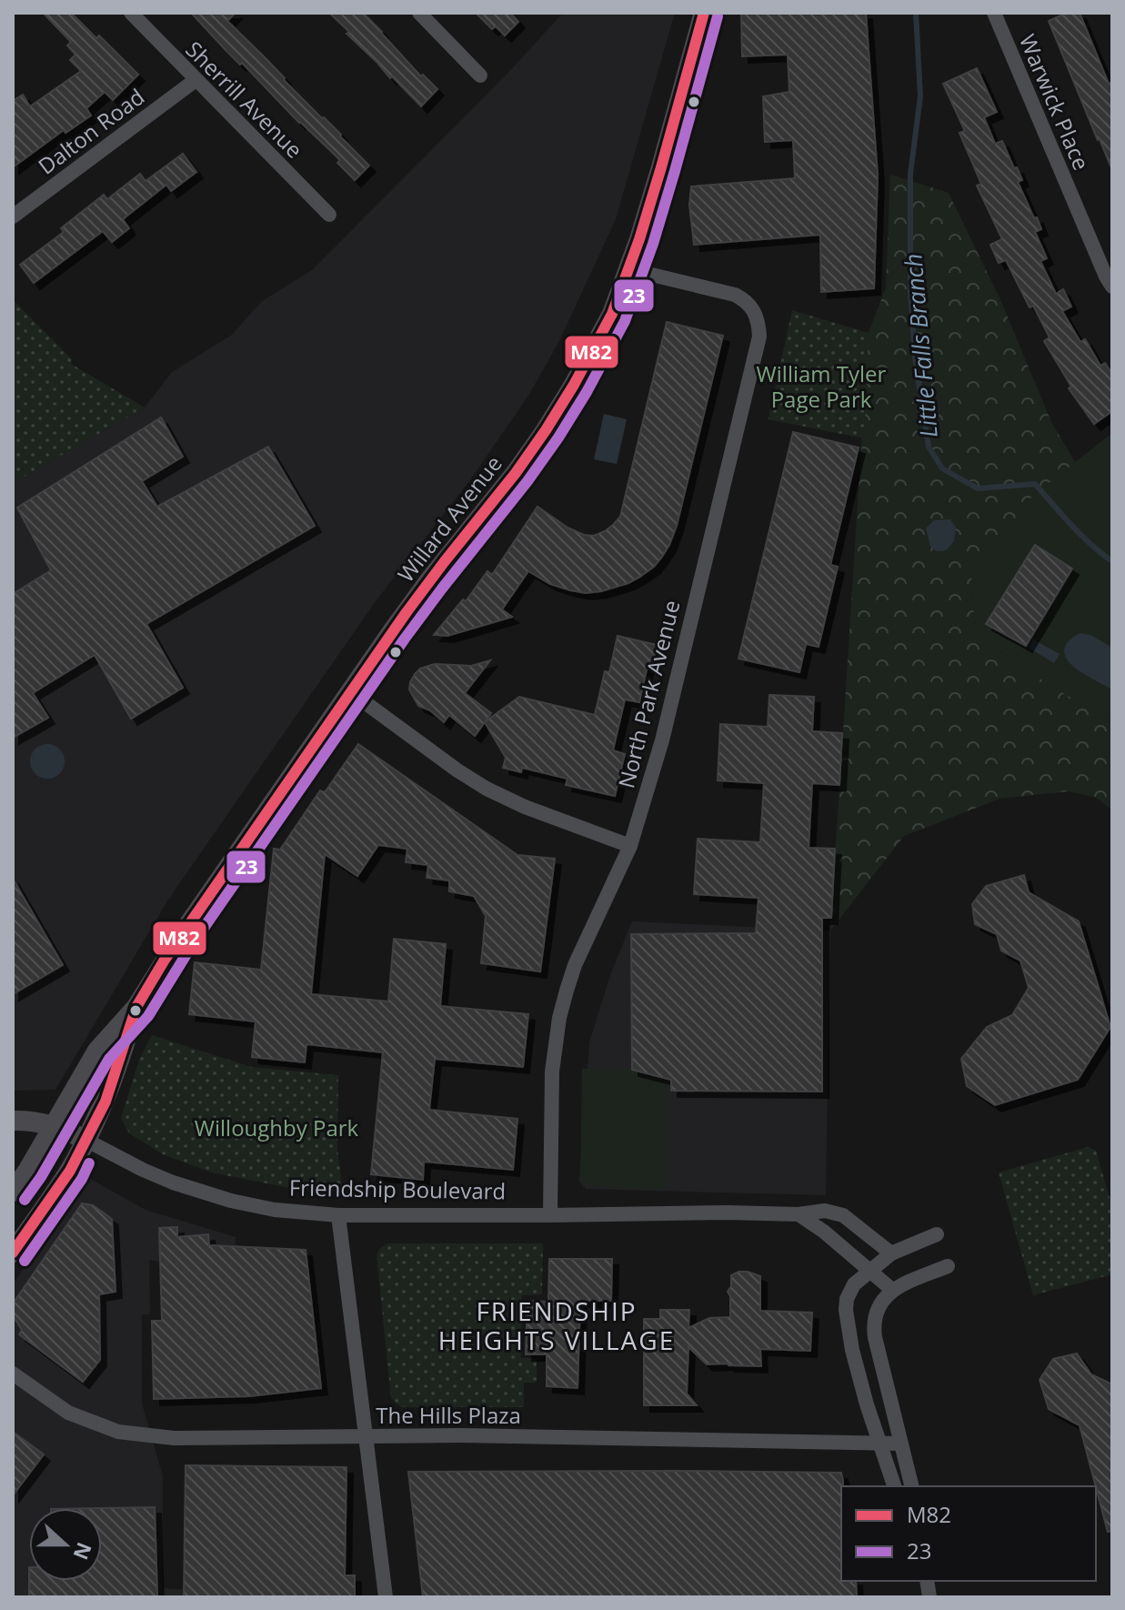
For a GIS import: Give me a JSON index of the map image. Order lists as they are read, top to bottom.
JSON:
{
  "streets": {
    "street": [
      "Sherrill Avenue",
      "Warwick Place",
      "Dalton Road",
      "Willard Avenue",
      "North Park Avenue",
      "Friendship Boulevard",
      "The Hills Plaza"
    ]
  },
  "crossings": [
    ["Sherrill Avenue", "Dalton Road"],
    ["Willard Avenue", "North Park Avenue"],
    ["Willard Avenue", "Friendship Boulevard"],
    ["North Park Avenue", "Friendship Boulevard"]
  ],
  "districts": ["FRIENDSHIP HEIGHTS VILLAGE"],
  "water": ["Little Falls Branch"],
  "parks": ["William Tyler Page Park", "Willoughby Park"],
  "lines": ["transit line M82", "transit line 23"],
  "legend": ["M82", "23"],
  "north": "right"
}
